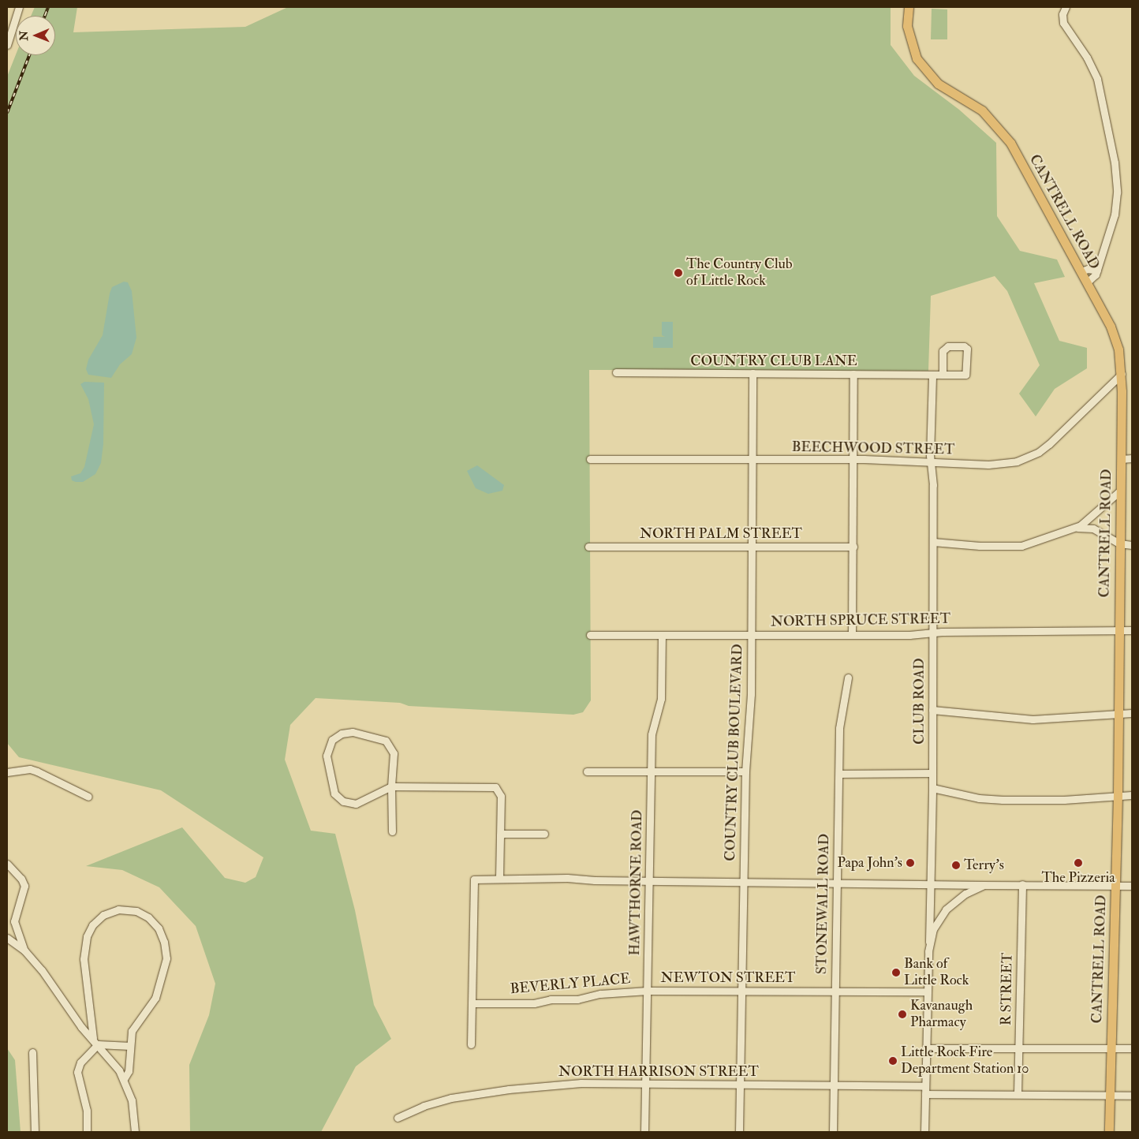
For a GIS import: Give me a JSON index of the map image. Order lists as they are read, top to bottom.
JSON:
{
  "streets": {
    "main road": ["CANTRELL ROAD"],
    "street": [
      "COUNTRY CLUB LANE",
      "BEECHWOOD STREET",
      "NORTH PALM STREET",
      "NORTH SPRUCE STREET",
      "CLUB ROAD",
      "COUNTRY CLUB BOULEVARD",
      "HAWTHORNE ROAD",
      "STONEWALL ROAD",
      "NEWTON STREET",
      "BEVERLY PLACE",
      "R STREET",
      "NORTH HARRISON STREET"
    ]
  },
  "crossings": [
    ["CANTRELL ROAD", "BEECHWOOD STREET"],
    ["CANTRELL ROAD", "NORTH SPRUCE STREET"],
    ["CANTRELL ROAD", "NORTH HARRISON STREET"],
    ["COUNTRY CLUB LANE", "COUNTRY CLUB BOULEVARD"],
    ["BEECHWOOD STREET", "CLUB ROAD"],
    ["BEECHWOOD STREET", "COUNTRY CLUB BOULEVARD"],
    ["NORTH PALM STREET", "COUNTRY CLUB BOULEVARD"],
    ["NORTH SPRUCE STREET", "CLUB ROAD"],
    ["NORTH SPRUCE STREET", "COUNTRY CLUB BOULEVARD"],
    ["NORTH SPRUCE STREET", "HAWTHORNE ROAD"],
    ["CLUB ROAD", "NEWTON STREET"],
    ["CLUB ROAD", "NORTH HARRISON STREET"],
    ["COUNTRY CLUB BOULEVARD", "NEWTON STREET"],
    ["COUNTRY CLUB BOULEVARD", "NORTH HARRISON STREET"],
    ["HAWTHORNE ROAD", "NEWTON STREET"],
    ["HAWTHORNE ROAD", "BEVERLY PLACE"],
    ["HAWTHORNE ROAD", "NORTH HARRISON STREET"],
    ["STONEWALL ROAD", "NEWTON STREET"],
    ["STONEWALL ROAD", "NORTH HARRISON STREET"],
    ["NEWTON STREET", "BEVERLY PLACE"],
    ["R STREET", "NORTH HARRISON STREET"]
  ],
  "places": [
    "The Country Club of Little Rock",
    "Papa John's",
    "The Pizzeria",
    "Terry's",
    "Bank of Little Rock",
    "Kavanaugh Pharmacy",
    "Little Rock Fire Department Station 10"
  ],
  "north": "left"
}
